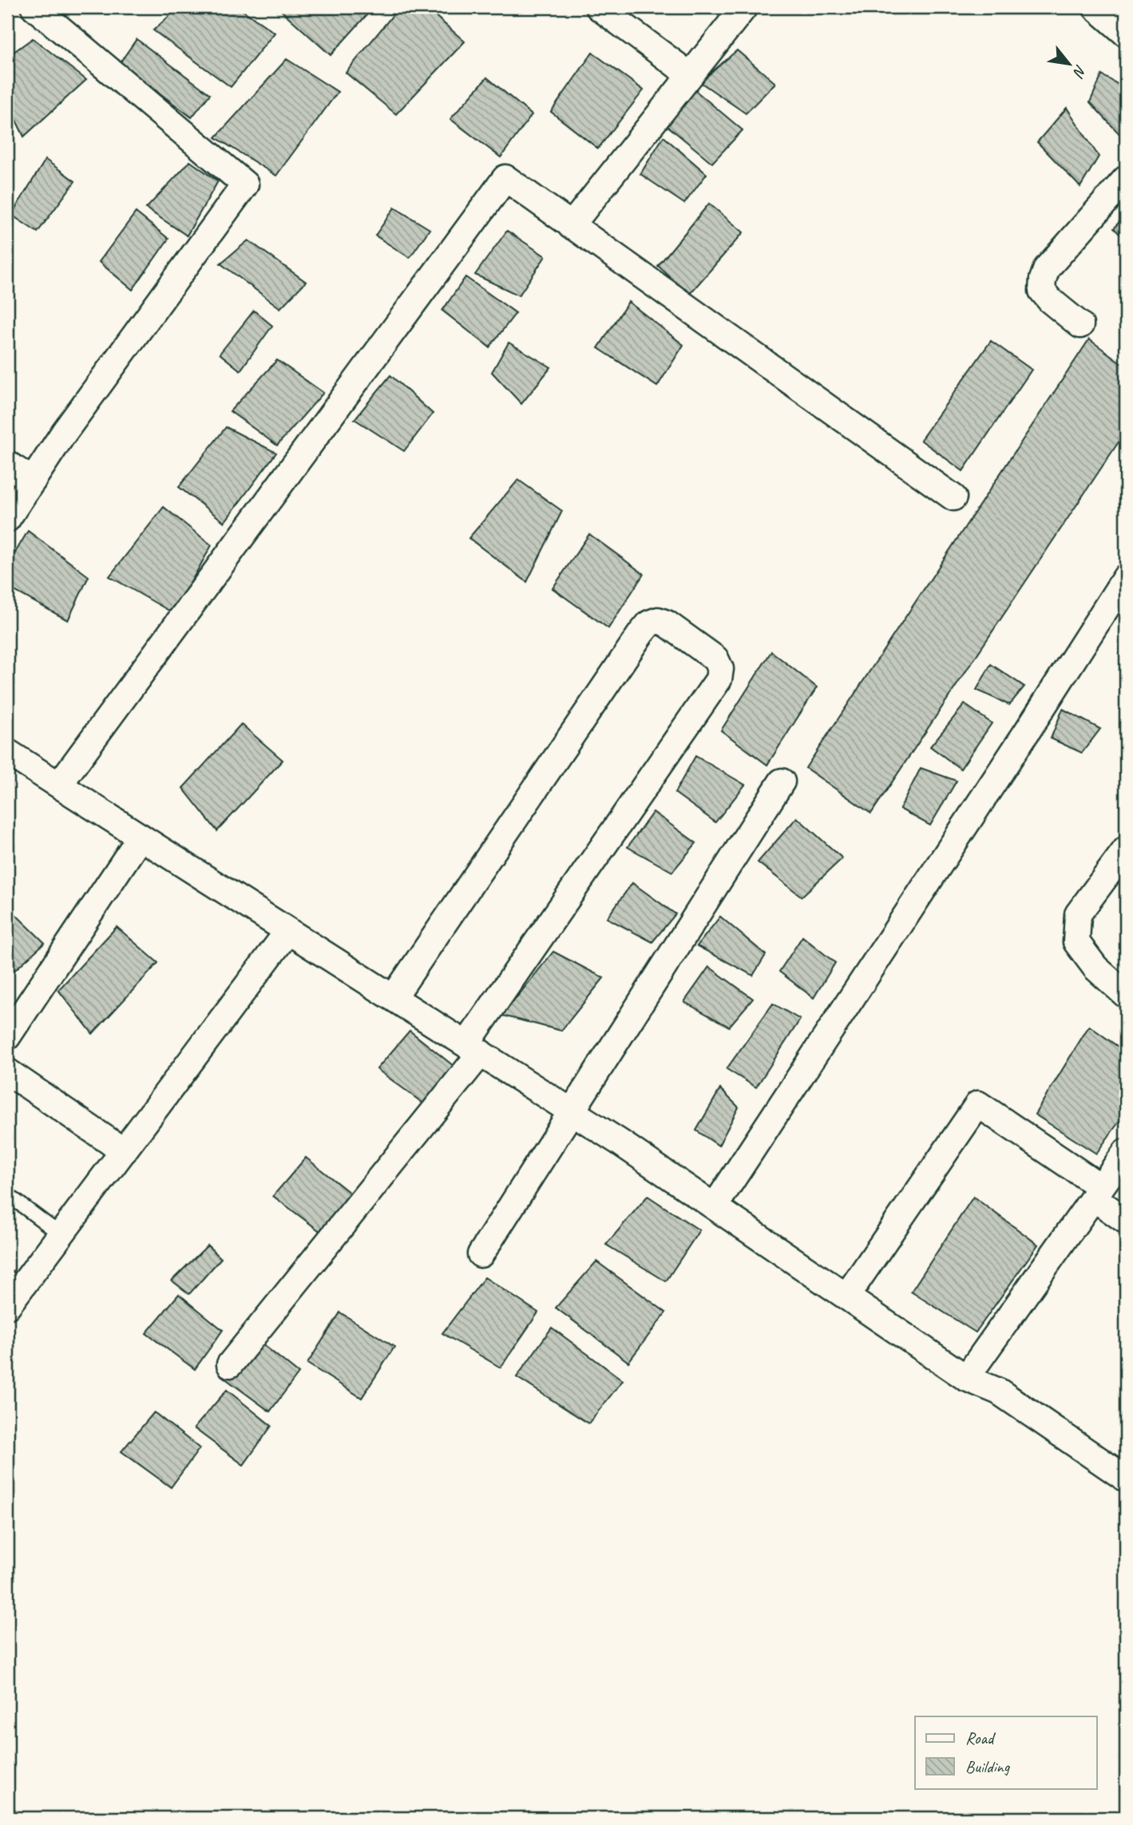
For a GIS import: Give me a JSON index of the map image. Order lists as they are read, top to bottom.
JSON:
{
  "legend": ["Road", "Building"],
  "north": "bottom right"
}
